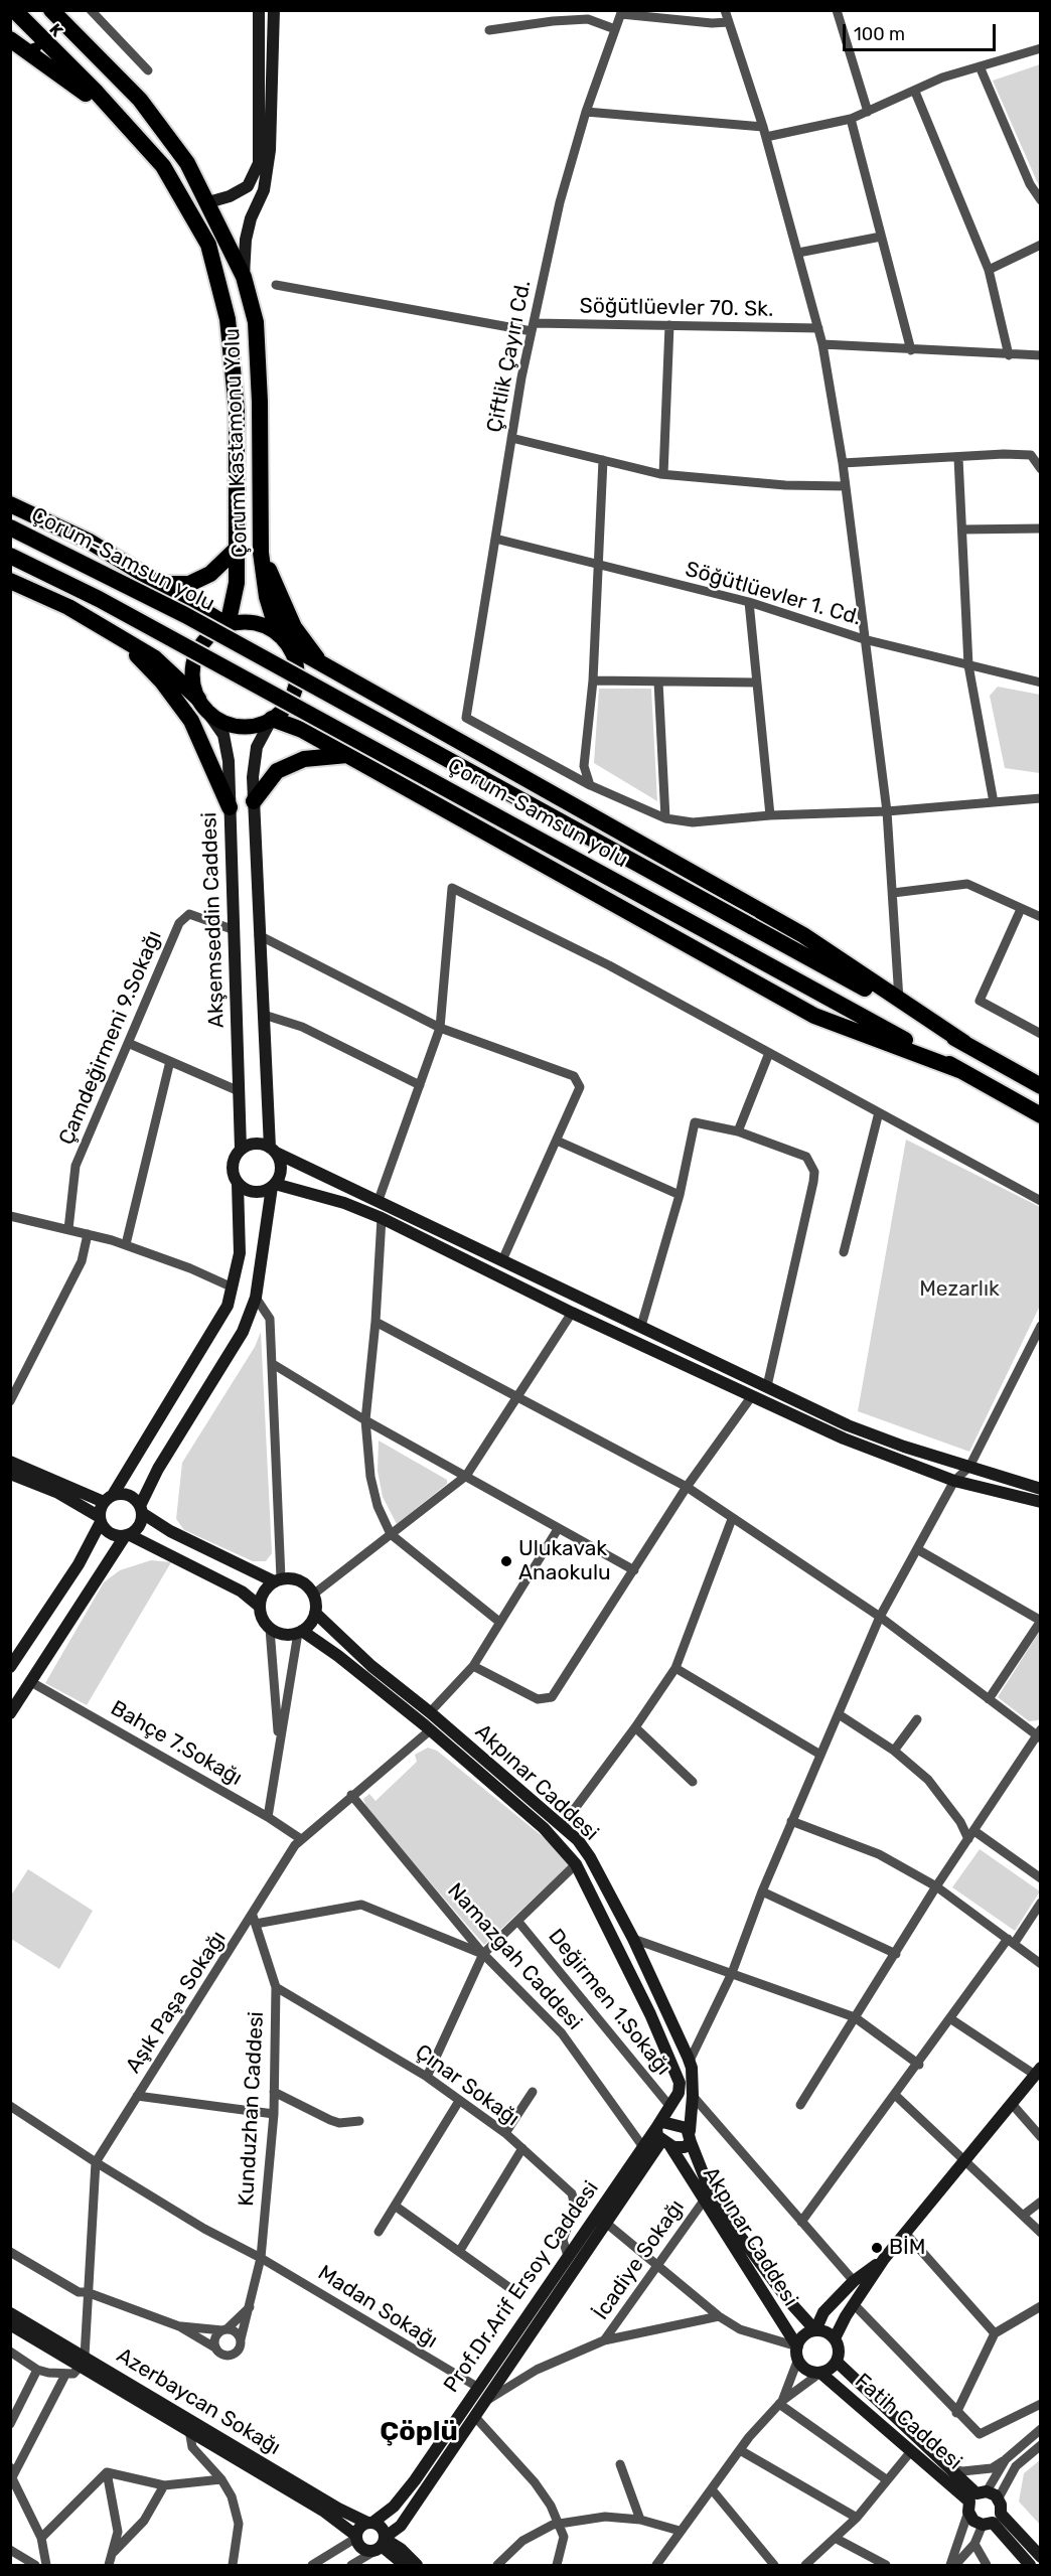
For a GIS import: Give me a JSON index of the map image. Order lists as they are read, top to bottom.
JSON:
{
  "streets": {
    "highway": ["Çorum Kastamonu Yolu", "Çorum-Samsun yolu"],
    "street": [
      "Söğütlüevler 70. Sk.",
      "Çiftlik Çayırı Cd.",
      "Söğütlüevler 1. Cd.",
      "Akşemseddin Caddesi",
      "Çamdeğirmeni 9.Sokağı",
      "Bahçe 7.Sokağı",
      "Akpınar Caddesi",
      "Namazgah Caddesi",
      "Aşık Paşa Sokağı",
      "Değirmen 1.Sokağı",
      "Çınar Sokağı",
      "Kunduzhan Caddesi",
      "İcadiye Sokağı",
      "Prof.Dr.Arif Ersoy Caddesi",
      "Madan Sokağı",
      "Azerbaycan Sokağı",
      "Fatih Caddesi"
    ]
  },
  "crossings": [
    ["Söğütlüevler 70. Sk.", "Çiftlik Çayırı Cd."],
    ["Çiftlik Çayırı Cd.", "Söğütlüevler 1. Cd."],
    ["Çorum Kastamonu Yolu", "Akşemseddin Caddesi"],
    ["Akşemseddin Caddesi", "Çamdeğirmeni 9.Sokağı"],
    ["Bahçe 7.Sokağı", "Aşık Paşa Sokağı"],
    ["Akpınar Caddesi", "Aşık Paşa Sokağı"],
    ["Akpınar Caddesi", "Değirmen 1.Sokağı"],
    ["Akpınar Caddesi", "İcadiye Sokağı"],
    ["Akpınar Caddesi", "Prof.Dr.Arif Ersoy Caddesi"],
    ["Akpınar Caddesi", "Fatih Caddesi"],
    ["Namazgah Caddesi", "Aşık Paşa Sokağı"],
    ["Namazgah Caddesi", "Prof.Dr.Arif Ersoy Caddesi"],
    ["Aşık Paşa Sokağı", "Kunduzhan Caddesi"],
    ["Aşık Paşa Sokağı", "Madan Sokağı"],
    ["Aşık Paşa Sokağı", "Azerbaycan Sokağı"],
    ["Çınar Sokağı", "Kunduzhan Caddesi"],
    ["Çınar Sokağı", "Prof.Dr.Arif Ersoy Caddesi"],
    ["Kunduzhan Caddesi", "Madan Sokağı"],
    ["Prof.Dr.Arif Ersoy Caddesi", "Madan Sokağı"],
    ["Prof.Dr.Arif Ersoy Caddesi", "Azerbaycan Sokağı"]
  ],
  "districts": ["Çöplü"],
  "parks": ["Mezarlık"],
  "places": ["Ulukavak Anaokulu", "BİM"],
  "scale_bar": "100 m",
  "north": "top right"
}
